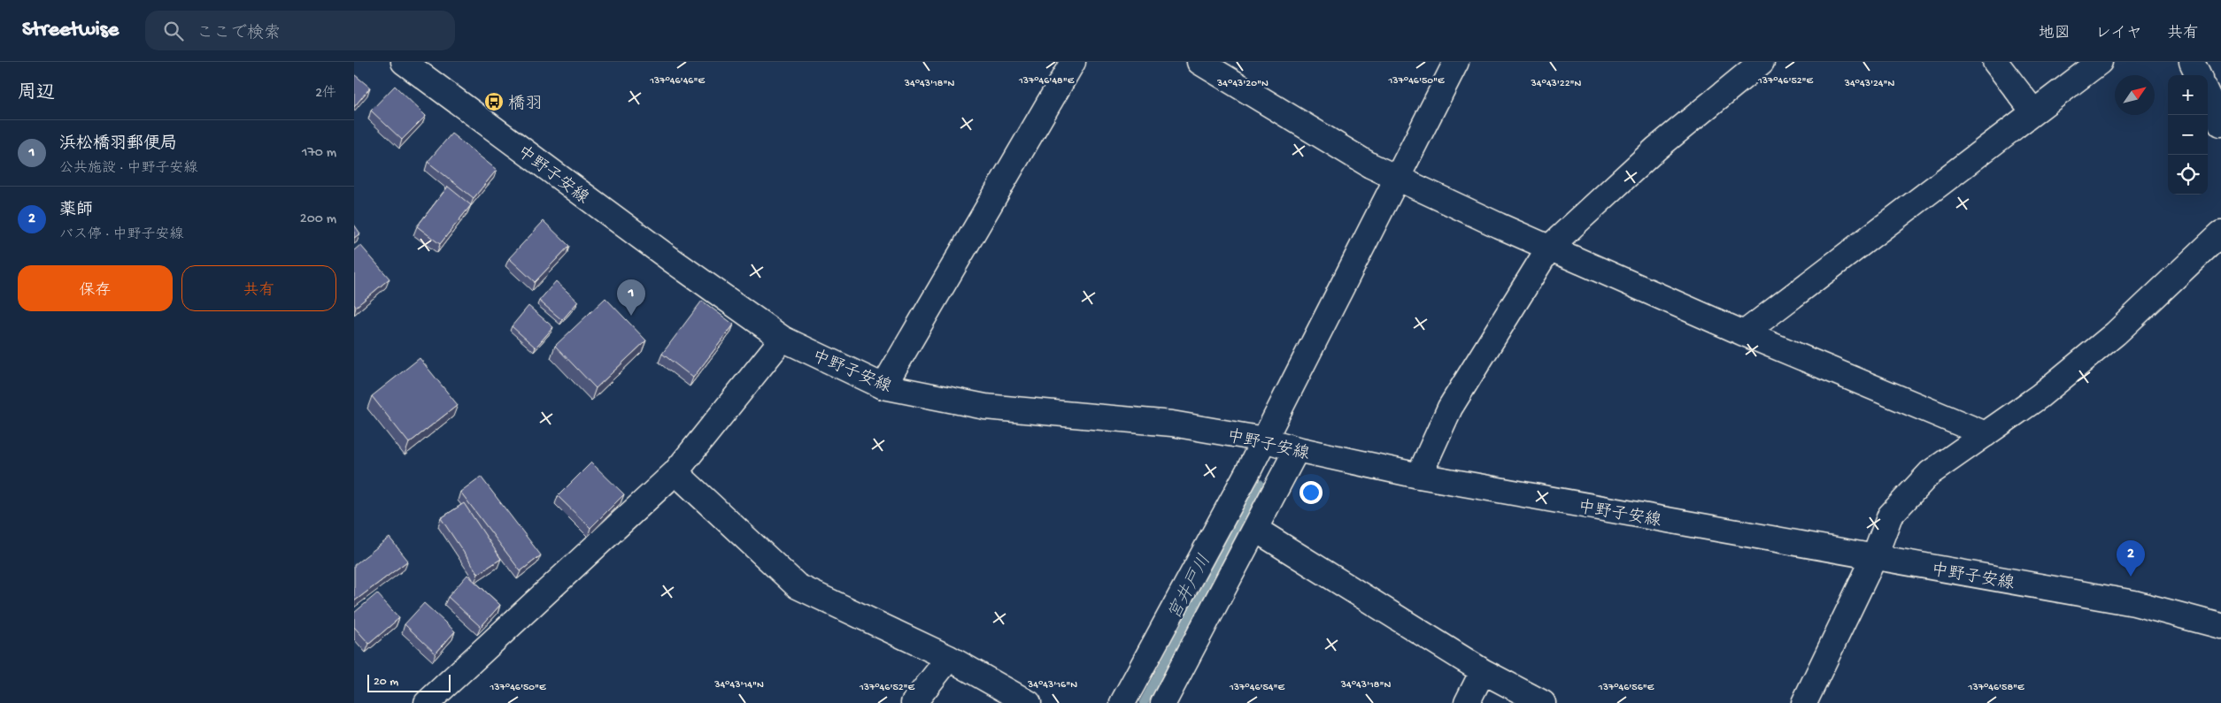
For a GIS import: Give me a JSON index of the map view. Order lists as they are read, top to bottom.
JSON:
{
  "streets": {
    "street": ["中野子安線"]
  },
  "water": ["宮井戸川"],
  "places": {
    "bus stop": ["橋羽"]
  },
  "scale_bar": "20 m",
  "north": "top right",
  "page": {
    "header": "Streetwise",
    "search": "ここで検索",
    "nav": ["地図", "レイヤ", "共有"],
    "heading": ["周辺", "2件"],
    "map_buttons": ["+", "−"],
    "list": [
      {
        "mark": "1",
        "name": "浜松橋羽郵便局",
        "note": "公共施設 · 中野子安線",
        "value": "170 m"
      },
      {
        "mark": "2",
        "name": "薬師",
        "note": "バス停 · 中野子安線",
        "value": "200 m"
      }
    ],
    "buttons": ["保存", "共有"],
    "pins": ["1", "2"],
    "scale": "20 m"
  },
  "coordinates": [
    "137°46'46\"E",
    "137°46'48\"E",
    "137°46'50\"E",
    "137°46'52\"E",
    "34°43'18\"N",
    "34°43'20\"N",
    "34°43'22\"N",
    "34°43'24\"N",
    "34°43'14\"N",
    "34°43'16\"N",
    "137°46'54\"E",
    "137°46'56\"E",
    "137°46'58\"E"
  ]
}
